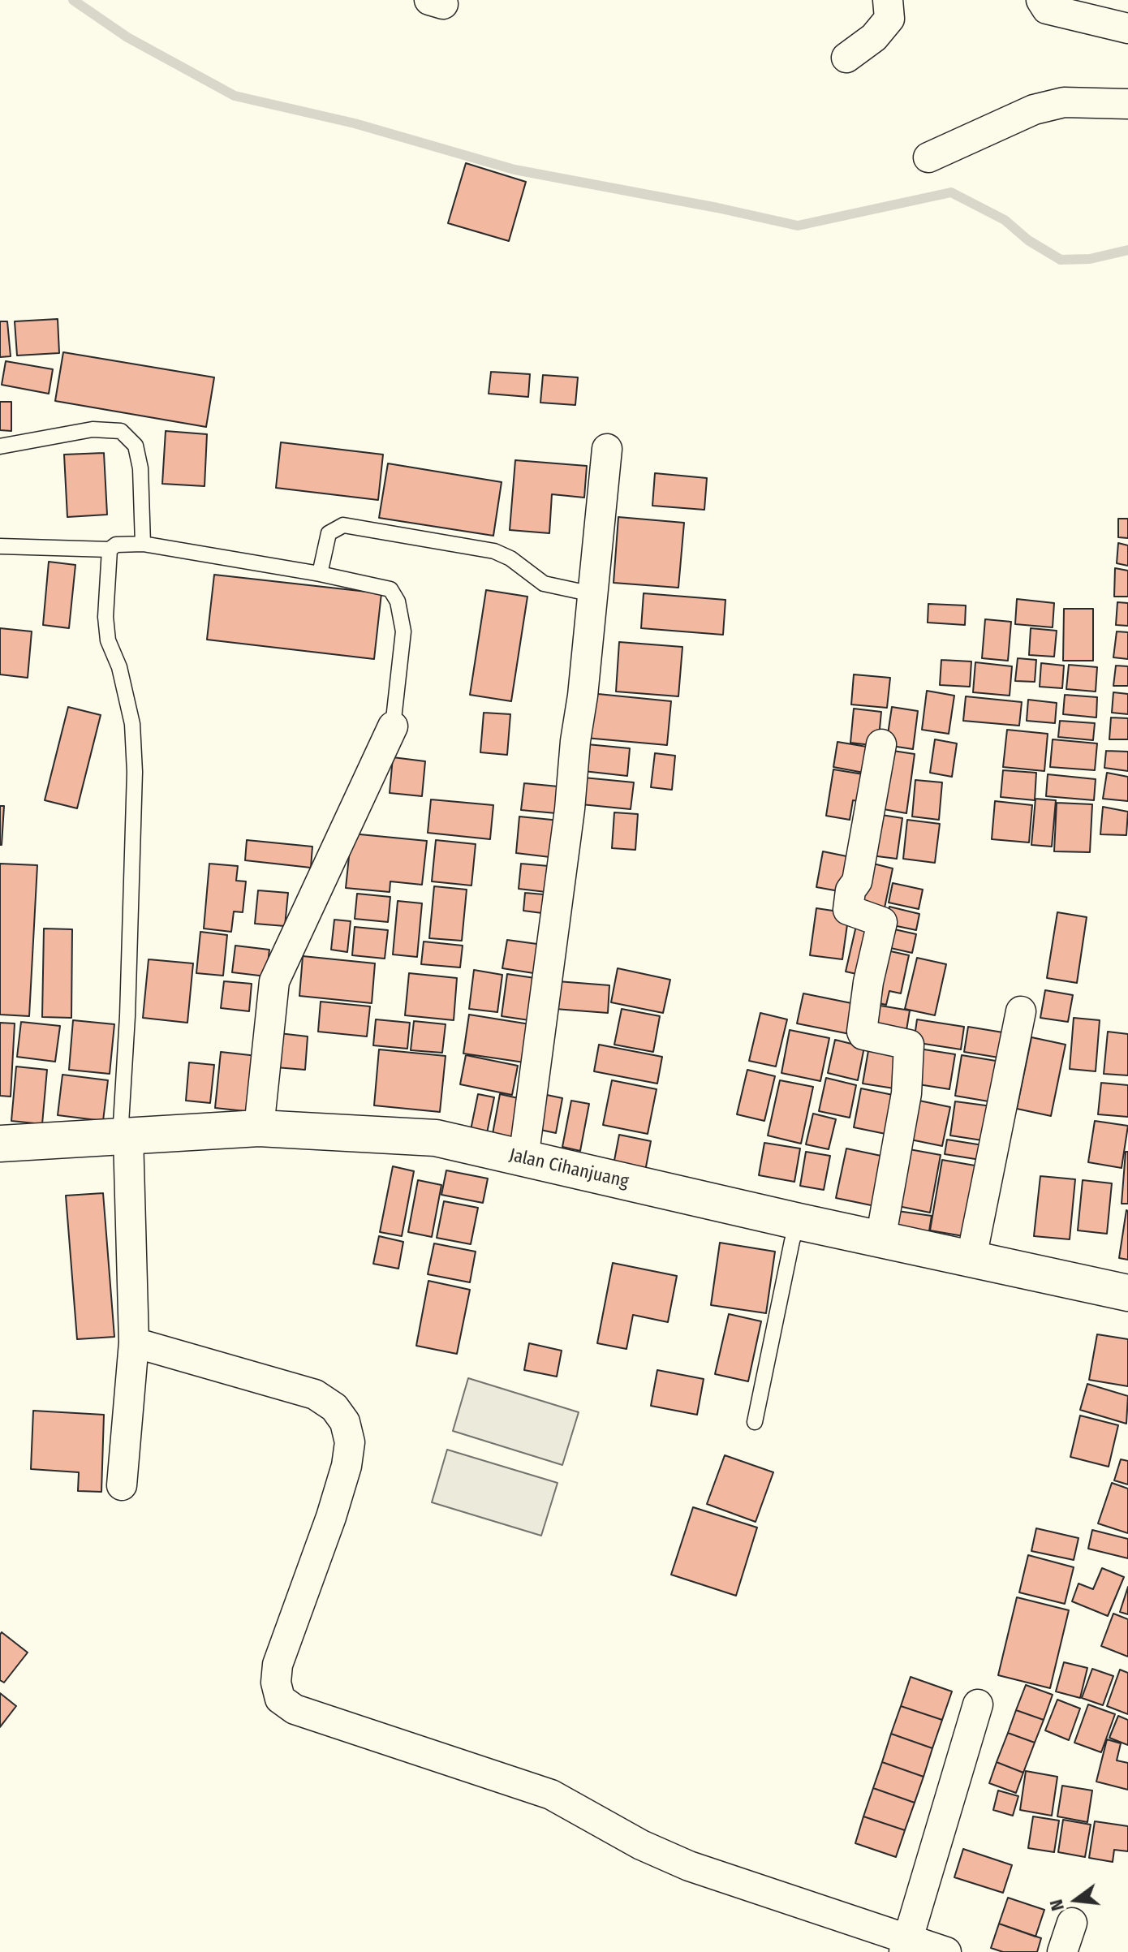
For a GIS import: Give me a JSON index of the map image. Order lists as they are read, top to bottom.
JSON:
{
  "streets": {
    "main road": ["Jalan Cihanjuang"]
  },
  "north": "left"
}
